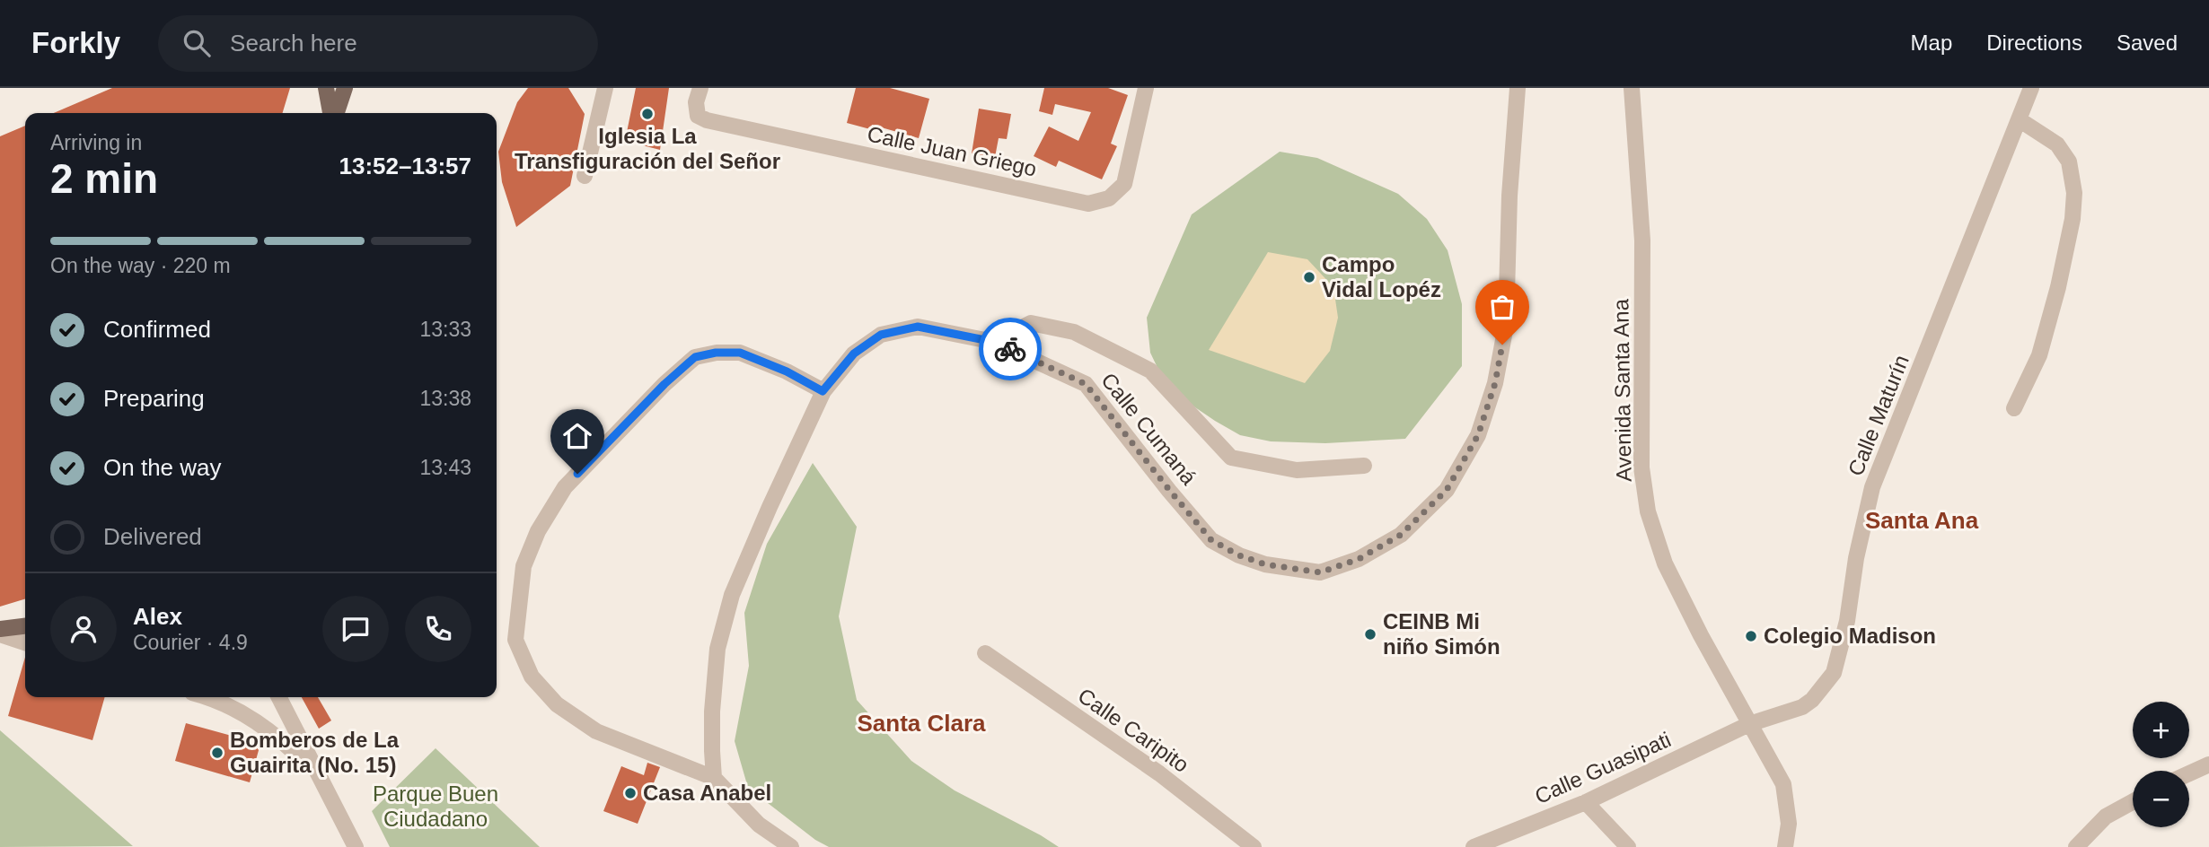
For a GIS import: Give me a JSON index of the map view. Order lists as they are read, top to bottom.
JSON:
{
  "streets": {
    "street": [
      "Calle Juan Griego",
      "Avenida Santa Ana",
      "Calle Maturín",
      "Calle Cumaná",
      "Calle Caripito",
      "Calle Guasipati"
    ]
  },
  "crossings": [
    ["Avenida Santa Ana", "Calle Maturín"],
    ["Avenida Santa Ana", "Calle Guasipati"],
    ["Calle Maturín", "Calle Guasipati"]
  ],
  "districts": ["Santa Ana", "Santa Clara"],
  "parks": ["Parque Buen Ciudadano"],
  "places": [
    "Iglesia La Transfiguración del Señor",
    "Campo Vidal Lopéz",
    "CEINB Mi niño Simón",
    "Colegio Madison",
    "Bomberos de La Guairita (No. 15)",
    "Casa Anabel"
  ],
  "page": {
    "header": "Forkly",
    "search": "Search here",
    "nav": ["Map", "Directions", "Saved"],
    "heading": ["2 min", "Arriving in", "13:52–13:57"],
    "panel": ["Alex", "Courier · 4.9"],
    "bar": "On the way · 220 m",
    "list": [
      ["Confirmed", "13:33"],
      ["Preparing", "13:38"],
      ["On the way", "13:43"],
      "Delivered"
    ],
    "map_buttons": ["+", "−"]
  }
}
